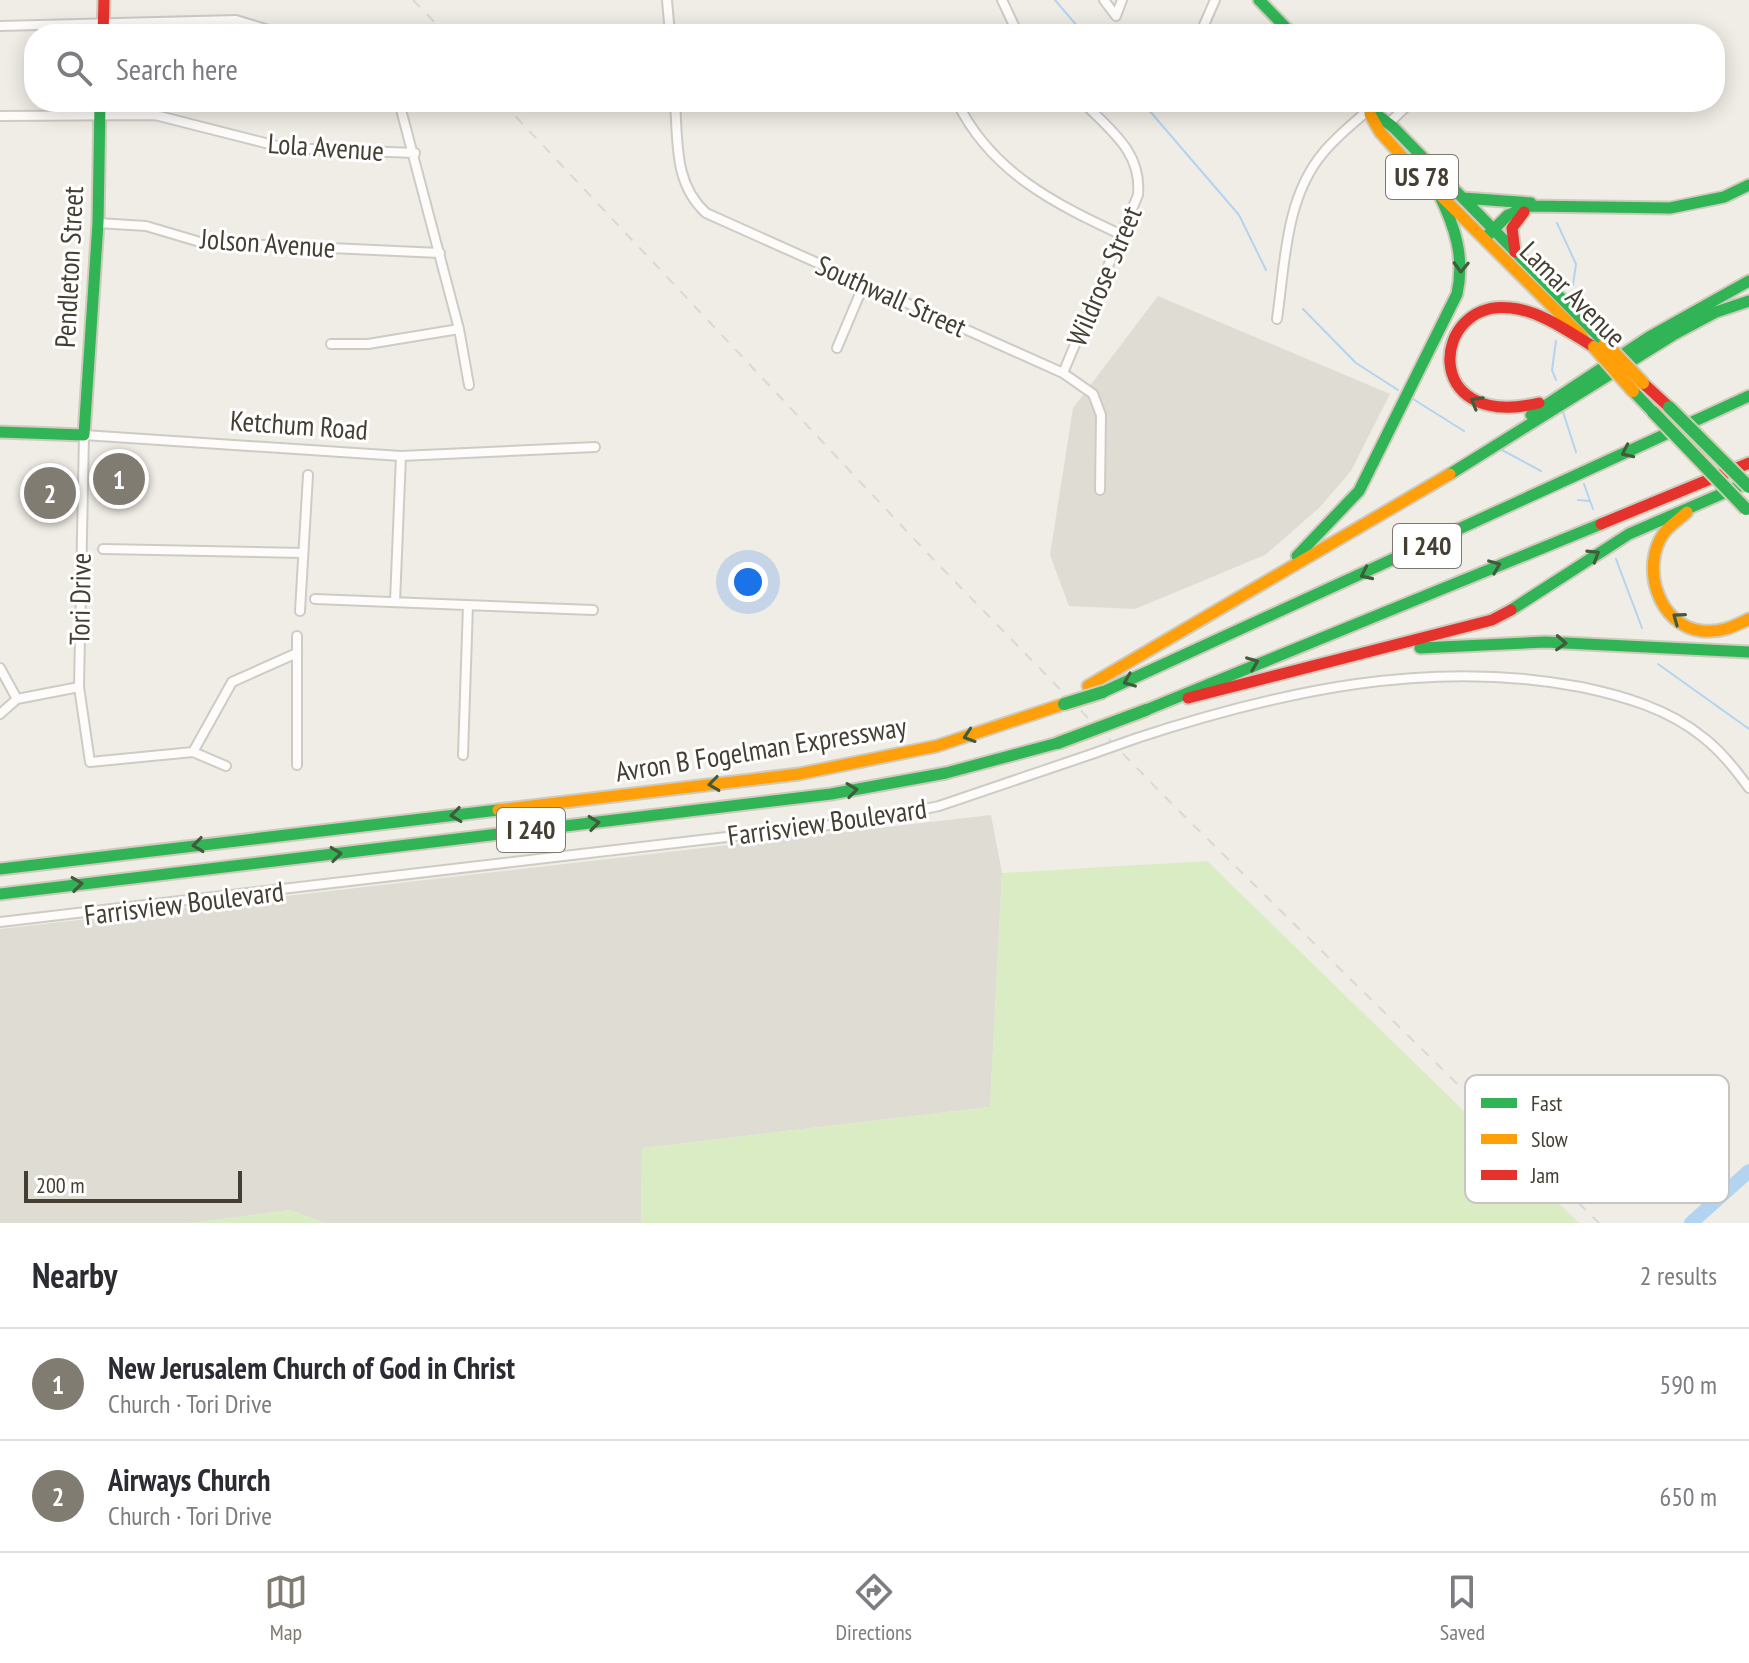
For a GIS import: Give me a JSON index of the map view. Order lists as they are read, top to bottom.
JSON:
{
  "streets": {
    "main road": [
      "US 78",
      "Pendleton Street",
      "Lamar Avenue",
      "Ketchum Road",
      "I 240",
      "Avron B Fogelman Expressway"
    ],
    "street": [
      "Lola Avenue",
      "Jolson Avenue",
      "Wildrose Street",
      "Southwall Street",
      "Tori Drive",
      "Farrisview Boulevard"
    ]
  },
  "crossings": [
    ["Jolson Avenue", "Pendleton Street"],
    ["Pendleton Street", "Ketchum Road"],
    ["Pendleton Street", "Tori Drive"],
    ["Wildrose Street", "Southwall Street"],
    ["Ketchum Road", "Tori Drive"]
  ],
  "legend": ["Fast", "Slow", "Jam"],
  "scale_bar": "200 m",
  "page": {
    "search": "Search here",
    "pins": ["1", "2"],
    "scale": "200 m",
    "heading": ["Nearby", "2 results"],
    "list": [
      {
        "mark": "1",
        "name": "New Jerusalem Church of God in Christ",
        "note": "Church · Tori Drive",
        "value": "590 m"
      },
      {
        "mark": "2",
        "name": "Airways Church",
        "note": "Church · Tori Drive",
        "value": "650 m"
      }
    ],
    "nav": ["Map", "Directions", "Saved"]
  }
}
